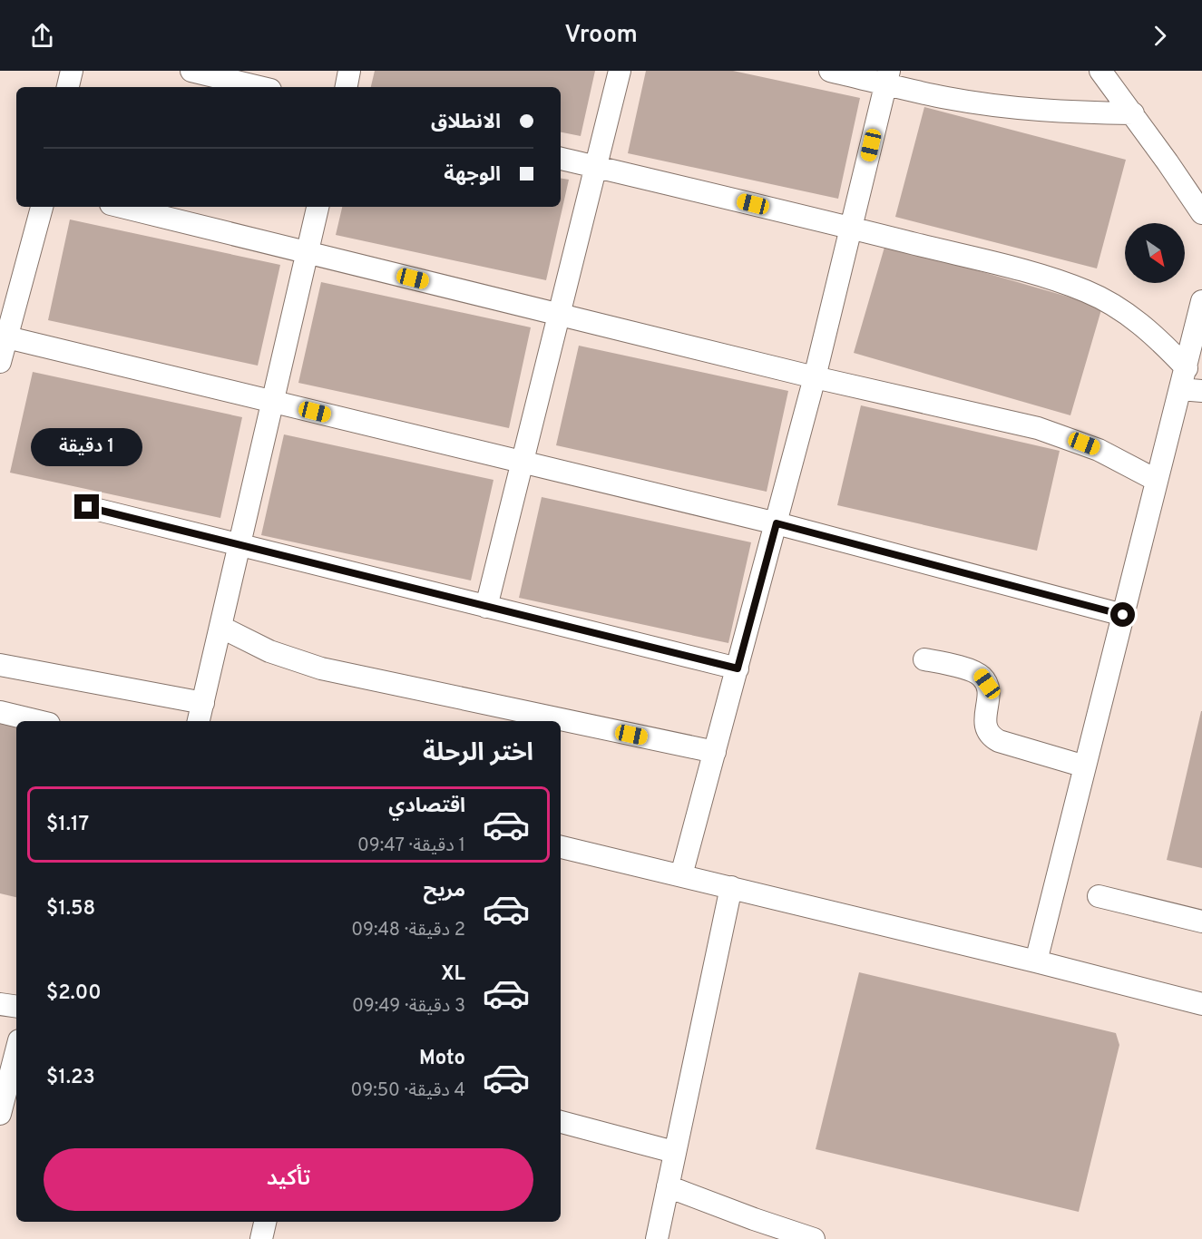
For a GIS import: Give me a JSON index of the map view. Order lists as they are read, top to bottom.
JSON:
{
  "north": "bottom right",
  "page": {
    "header": "Vroom",
    "banner": ["الانطلاق", "الوجهة"],
    "bubble": "1 دقيقة",
    "heading": "اختر الرحلة",
    "list": [
      {
        "name": "اقتصادي",
        "note": "1 دقيقة · 09:47",
        "value": "$1.17"
      },
      {
        "name": "مريح",
        "note": "2 دقيقة · 09:48",
        "value": "$1.58"
      },
      {
        "name": "XL",
        "note": "3 دقيقة · 09:49",
        "value": "$2.00"
      },
      {
        "name": "Moto",
        "note": "4 دقيقة · 09:50",
        "value": "$1.23"
      }
    ],
    "buttons": "تأكيد"
  }
}
